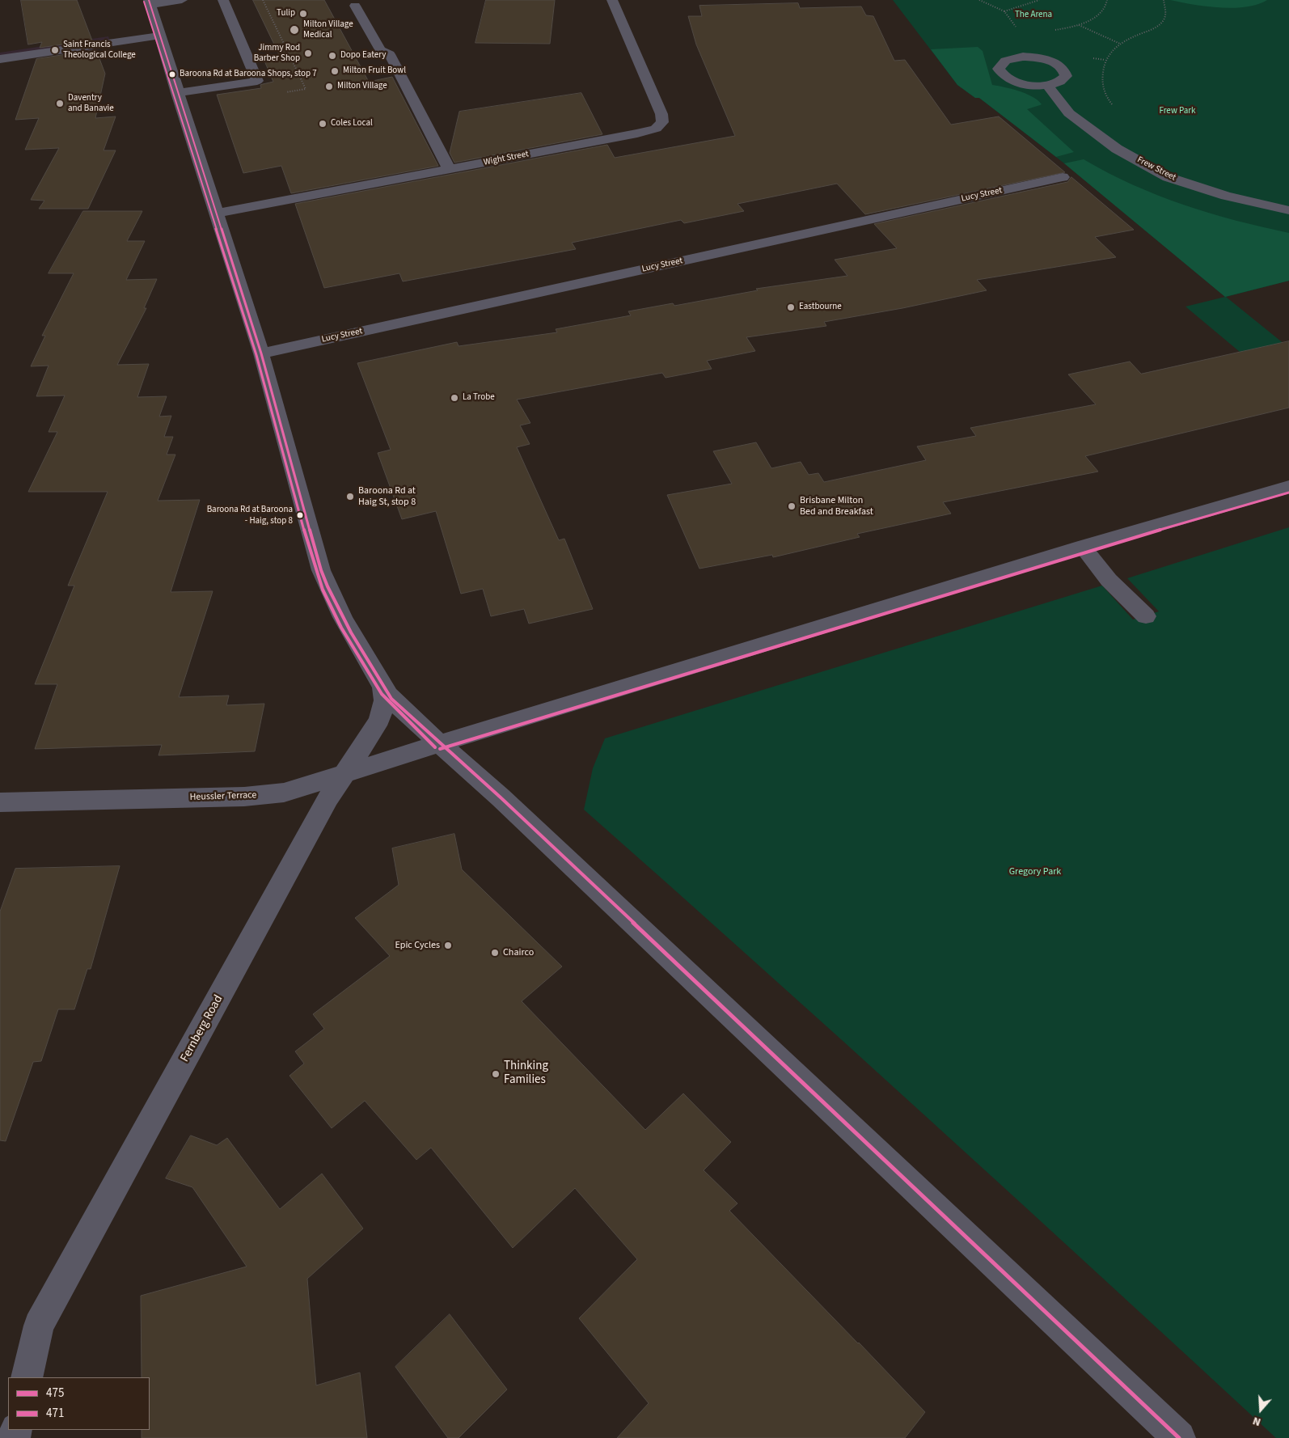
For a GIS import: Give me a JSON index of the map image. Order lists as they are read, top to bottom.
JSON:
{
  "streets": {
    "street": [
      "Wight Street",
      "Frew Street",
      "Lucy Street",
      "Heussler Terrace",
      "Fernberg Road"
    ]
  },
  "crossings": [
    ["Heussler Terrace", "Fernberg Road"]
  ],
  "parks": ["The Arena", "Frew Park", "Gregory Park"],
  "places": [
    "Tulip",
    "Milton Village Medical",
    "Saint Francis Theological College",
    "Jimmy Rod Barber Shop",
    "Dopo Eatery",
    "Milton Fruit Bowl",
    "Baroona Rd at Baroona Shops, stop 7",
    "Milton Village",
    "Daventry and Banavie",
    "Coles Local",
    "Eastbourne",
    "La Trobe",
    "Baroona Rd at Haig St, stop 8",
    "Brisbane Milton Bed and Breakfast",
    "Baroona Rd at Baroona - Haig, stop 8",
    "Epic Cycles",
    "Chairco",
    "Thinking Families"
  ],
  "lines": ["transit line 475", "transit line 471"],
  "legend": ["475", "471"],
  "north": "bottom"
}
